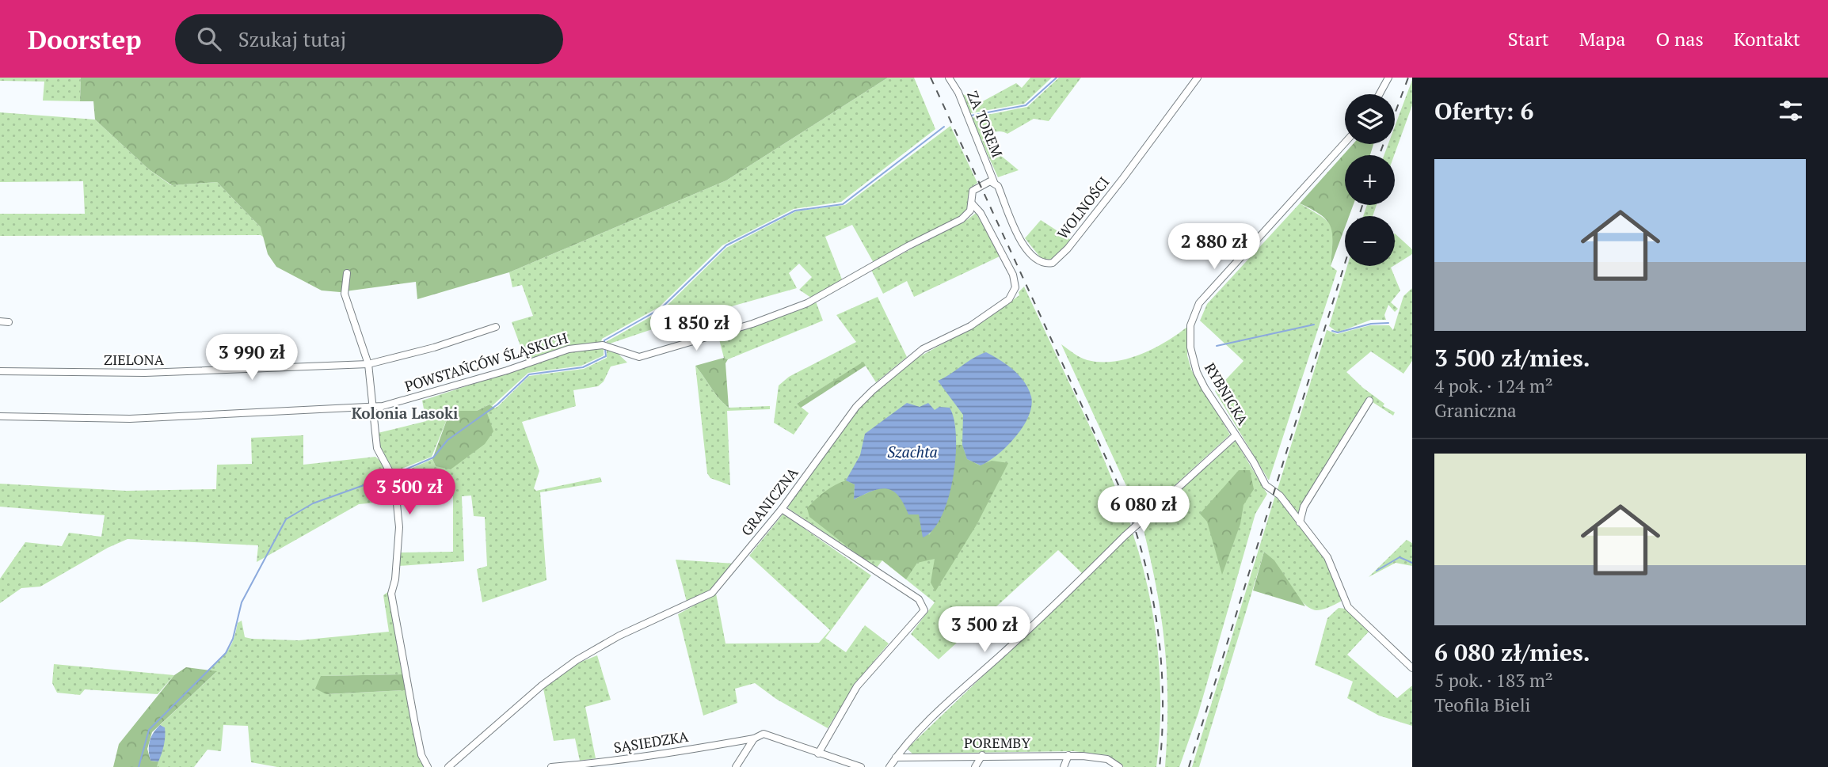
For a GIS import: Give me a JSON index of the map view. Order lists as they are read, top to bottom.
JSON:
{
  "streets": {
    "street": [
      "ZA TOREM",
      "WOLNOŚCI",
      "ZIELONA",
      "POWSTAŃCÓW ŚLĄSKICH",
      "RYBNICKA",
      "GRANICZNA",
      "SĄSIEDZKA",
      "POREMBY"
    ]
  },
  "crossings": [
    ["ZA TOREM", "WOLNOŚCI"],
    ["ZA TOREM", "POWSTAŃCÓW ŚLĄSKICH"],
    ["WOLNOŚCI", "POWSTAŃCÓW ŚLĄSKICH"],
    ["POWSTAŃCÓW ŚLĄSKICH", "GRANICZNA"]
  ],
  "districts": ["Kolonia Lasoki"],
  "water": ["Szachta"],
  "page": {
    "header": "Doorstep",
    "search": "Szukaj tutaj",
    "nav": [
      "Start",
      "Mapa",
      "O nas",
      "Kontakt"
    ],
    "heading": "Oferty: 6",
    "map_buttons": ["+", "−"],
    "list": [
      {
        "name": "3 500 zł/mies.",
        "note": "4 pok. · 124 m² · Graniczna"
      },
      {
        "name": "6 080 zł/mies.",
        "note": "5 pok. · 183 m² · Teofila Bieli"
      }
    ],
    "price": [
      "2 880 zł",
      "1 850 zł",
      "3 990 zł",
      "3 500 zł",
      "6 080 zł",
      "3 500 zł"
    ]
  }
}
